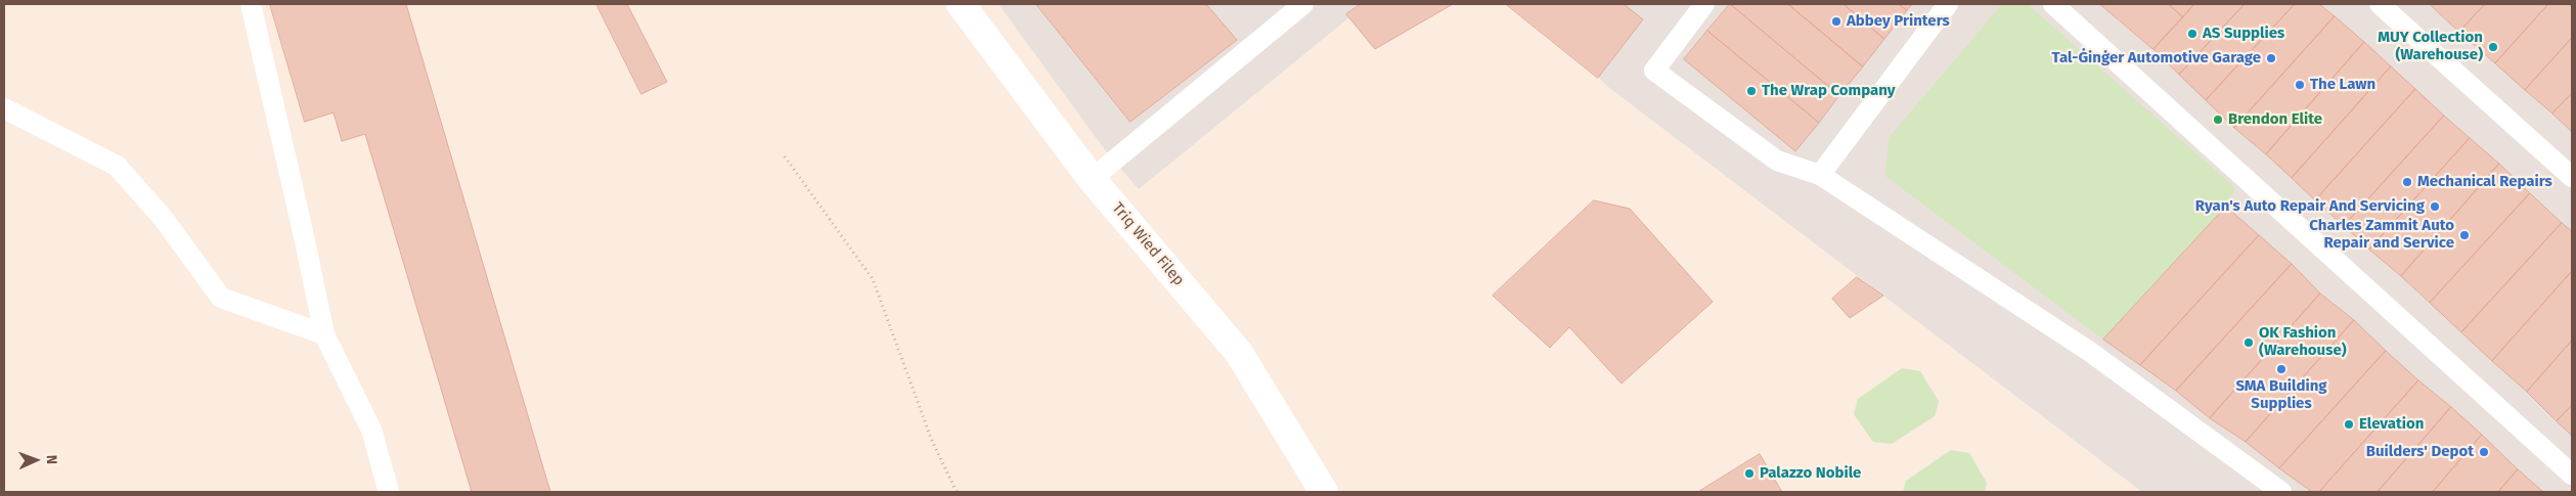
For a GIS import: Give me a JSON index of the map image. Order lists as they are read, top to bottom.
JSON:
{
  "streets": {
    "street": ["Triq Wied Filep"]
  },
  "places": [
    "Abbey Printers",
    "AS Supplies",
    "MUY Collection (Warehouse)",
    "Tal-Ġinġer Automotive Garage",
    "The Lawn",
    "The Wrap Company",
    "Brendon Elite",
    "Mechanical Repairs",
    "Ryan's Auto Repair And Servicing",
    "Charles Zammit Auto Repair and Service",
    "OK Fashion (Warehouse)",
    "SMA Building Supplies",
    "Elevation",
    "Builders' Depot",
    "Palazzo Nobile"
  ],
  "north": "right"
}
